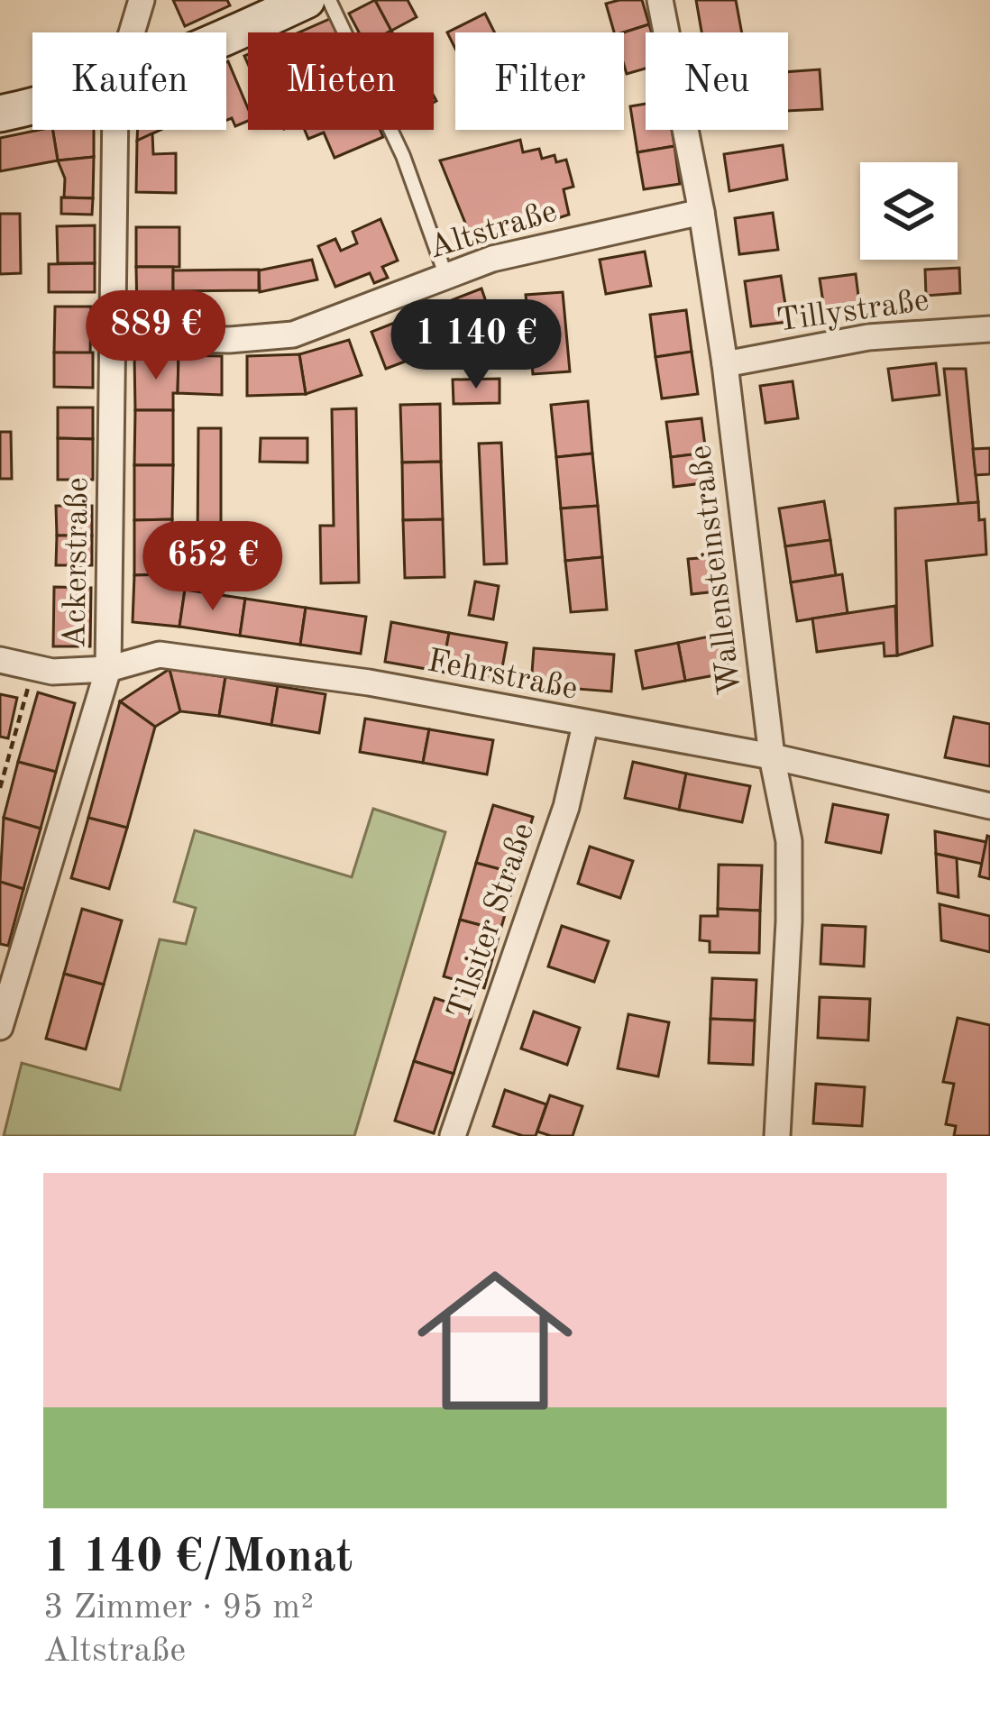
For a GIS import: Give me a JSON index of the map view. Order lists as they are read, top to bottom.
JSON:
{
  "streets": {
    "street": [
      "Altstraße",
      "Tillystraße",
      "Ackerstraße",
      "Wallensteinstraße",
      "Fehrstraße",
      "Tilsiter Straße"
    ]
  },
  "crossings": [
    ["Altstraße", "Ackerstraße"],
    ["Altstraße", "Wallensteinstraße"],
    ["Tillystraße", "Wallensteinstraße"],
    ["Ackerstraße", "Fehrstraße"],
    ["Wallensteinstraße", "Fehrstraße"],
    ["Fehrstraße", "Tilsiter Straße"]
  ],
  "page": {
    "chip": [
      "Kaufen",
      "Mieten",
      "Filter",
      "Neu"
    ],
    "price": ["889 €", "1 140 €", "652 €"],
    "list": [
      {
        "name": "1 140 €/Monat",
        "note": "3 Zimmer · 95 m² · Altstraße"
      }
    ]
  }
}
